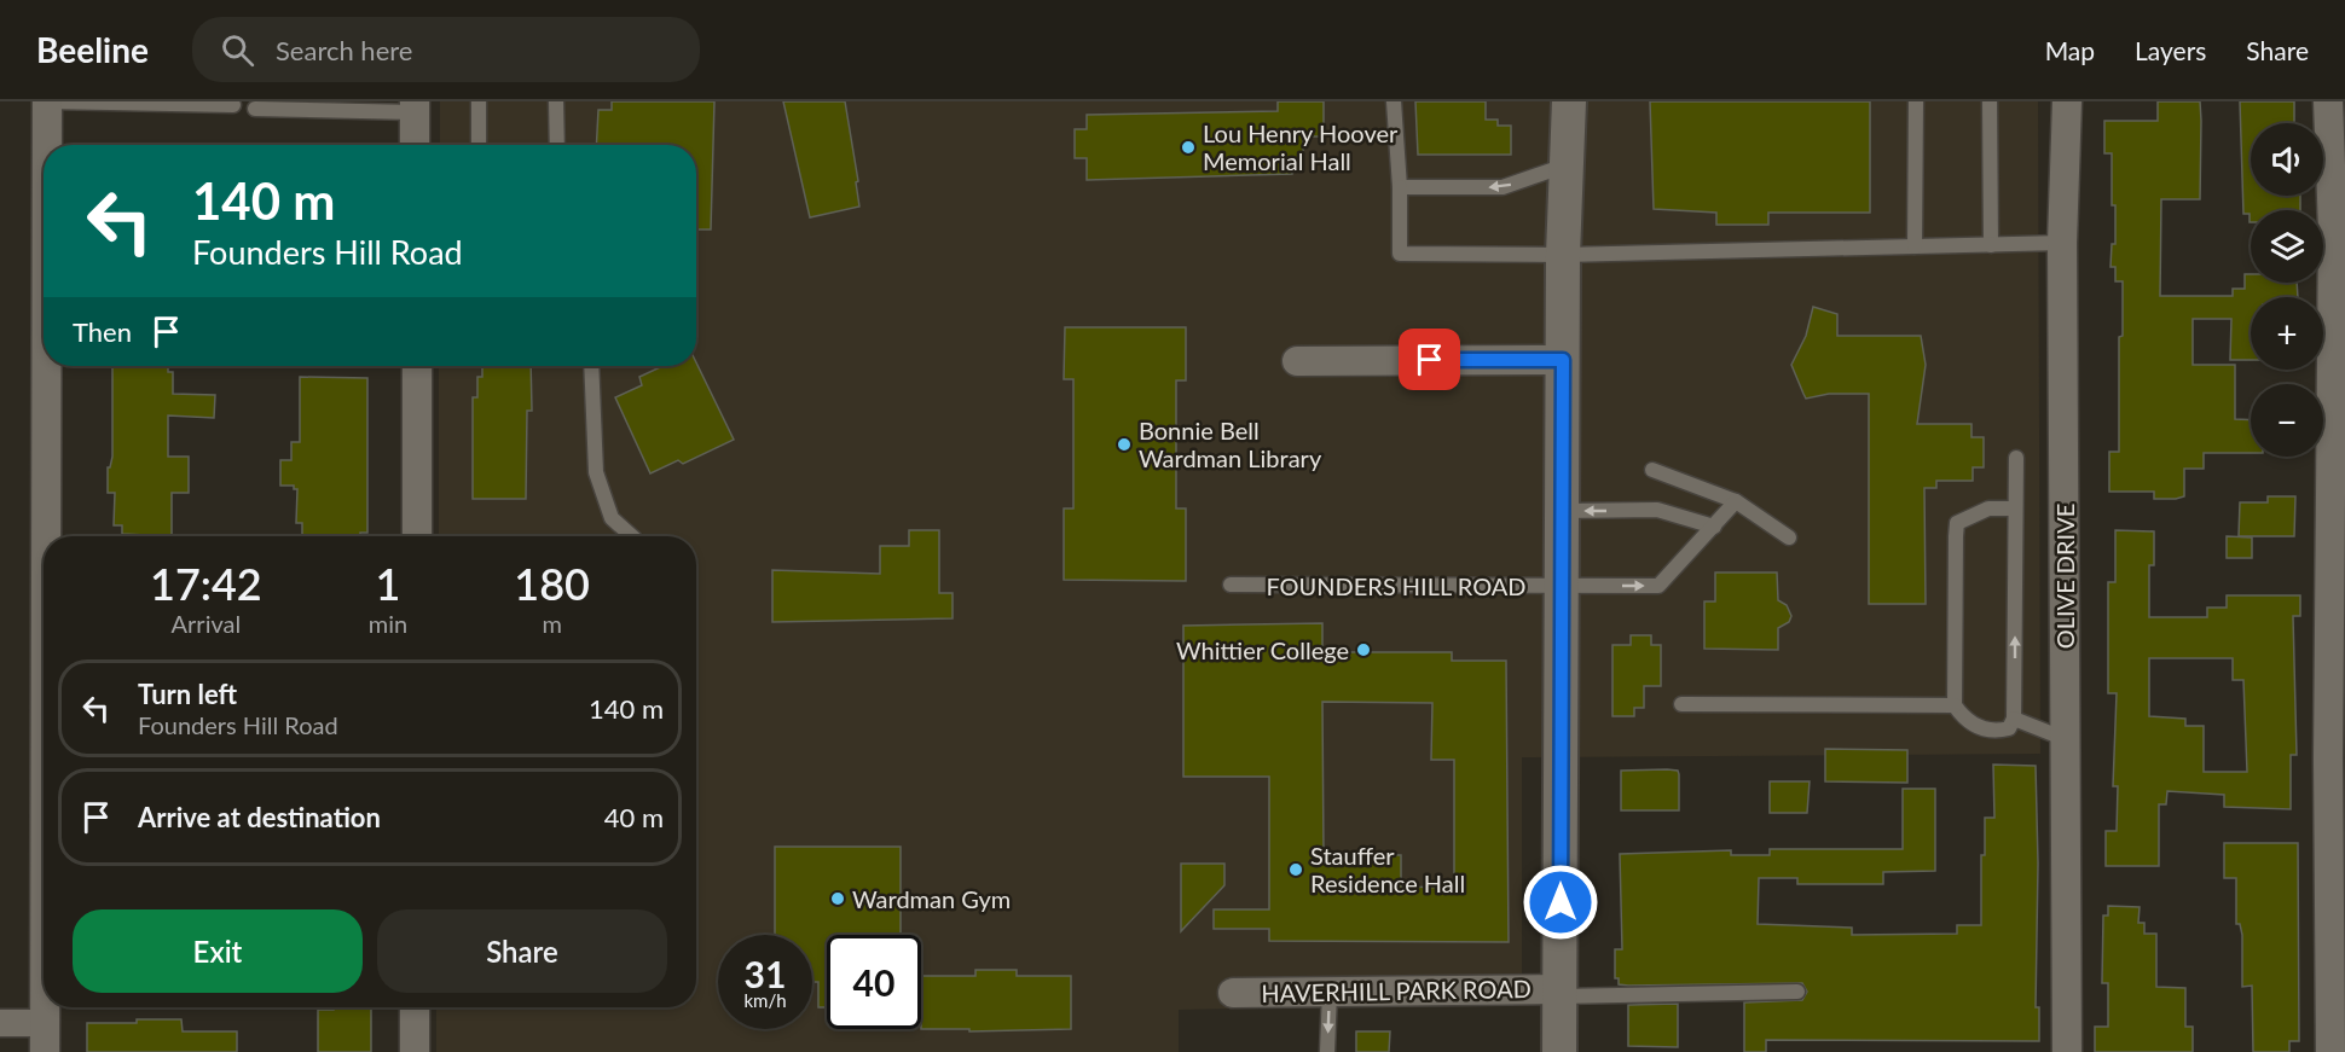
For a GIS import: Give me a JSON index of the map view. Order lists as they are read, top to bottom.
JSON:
{
  "streets": {
    "street": ["OLIVE DRIVE", "HAVERHILL PARK ROAD"],
    "lane": ["FOUNDERS HILL ROAD"]
  },
  "places": [
    "Lou Henry Hoover Memorial Hall",
    "Bonnie Bell Wardman Library",
    "Whittier College",
    "Stauffer Residence Hall",
    "Wardman Gym"
  ],
  "page": {
    "header": "Beeline",
    "search": "Search here",
    "nav": ["Map", "Layers", "Share"],
    "map_buttons": ["+", "−"],
    "turn": ["140 m", "Founders Hill Road"],
    "then": "Then",
    "eta": [
      "17:42",
      "Arrival",
      "1",
      "min",
      "180",
      "m"
    ],
    "list": [
      {
        "name": "Turn left",
        "note": "Founders Hill Road",
        "value": "140 m"
      },
      {
        "name": "Arrive at destination",
        "value": "40 m"
      }
    ],
    "buttons": ["Exit", "Share"],
    "speed": "31 km/h",
    "limit": "40"
  }
}
